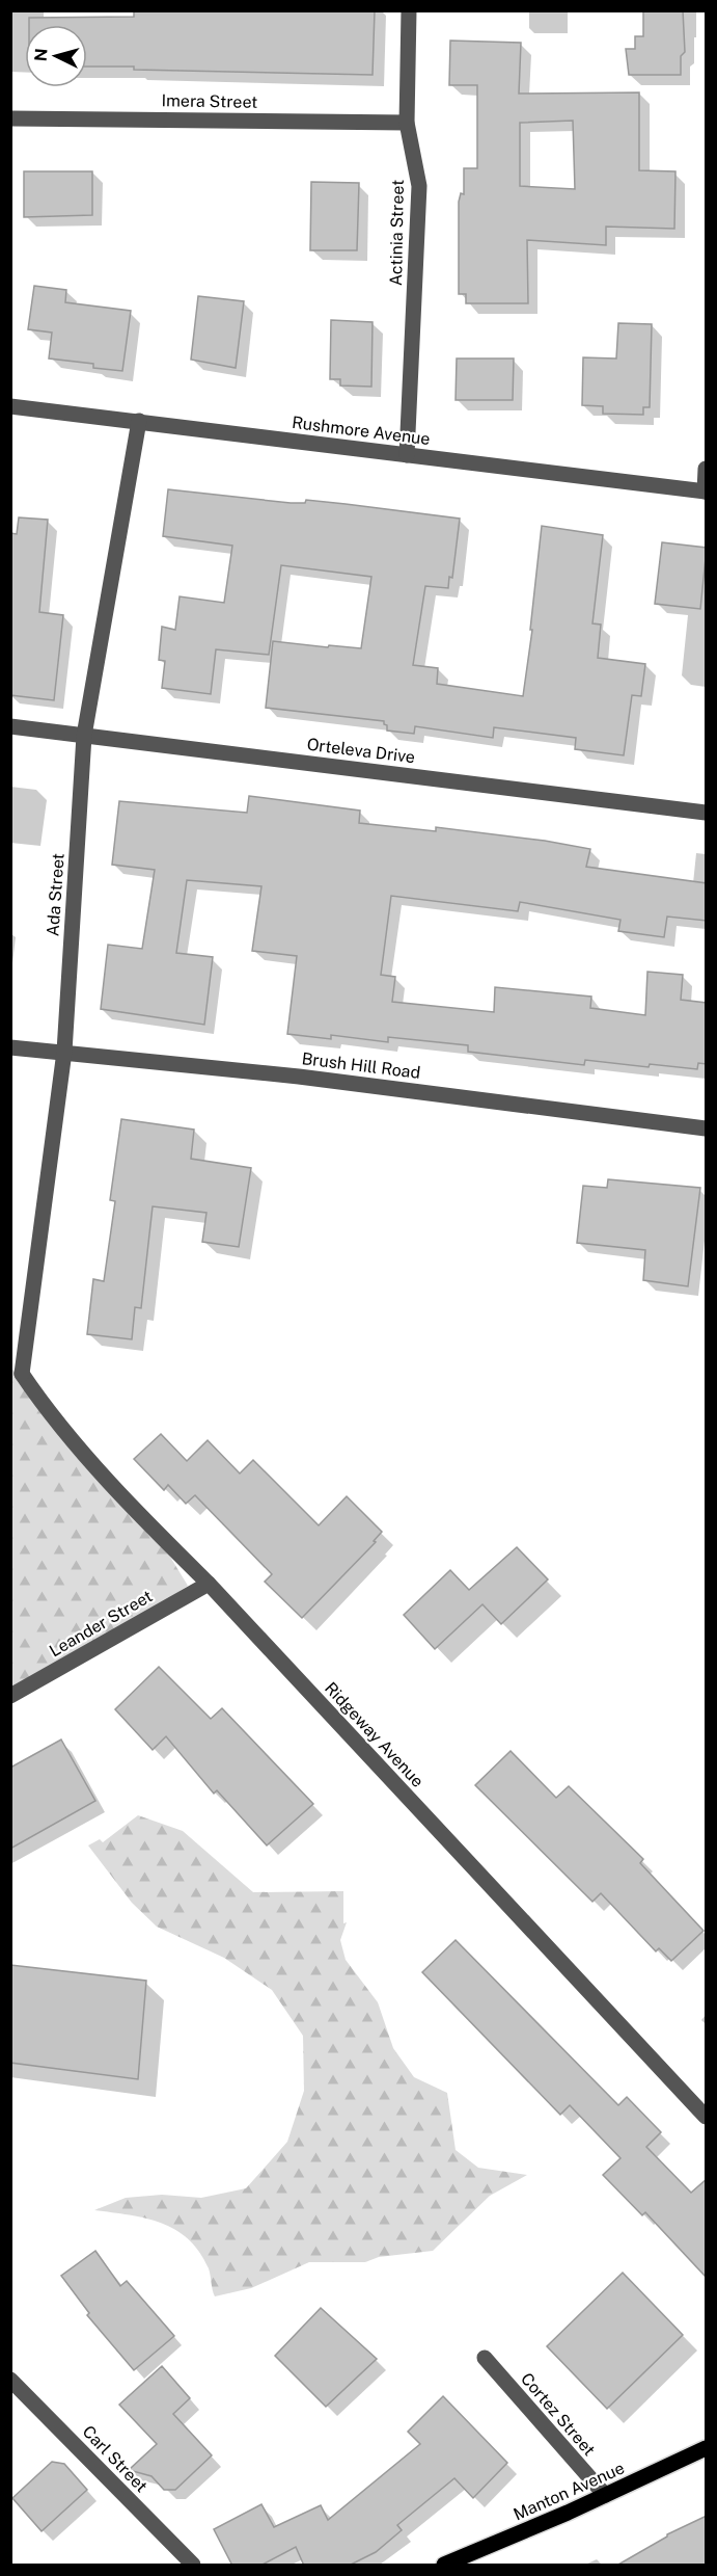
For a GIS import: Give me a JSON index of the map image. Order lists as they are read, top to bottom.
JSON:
{
  "streets": {
    "main road": ["Manton Avenue"],
    "street": [
      "Imera Street",
      "Actinia Street",
      "Rushmore Avenue",
      "Orteleva Drive",
      "Ada Street",
      "Brush Hill Road",
      "Leander Street",
      "Ridgeway Avenue",
      "Cortez Street",
      "Carl Street"
    ]
  },
  "crossings": [
    ["Imera Street", "Actinia Street"],
    ["Actinia Street", "Rushmore Avenue"],
    ["Rushmore Avenue", "Ada Street"],
    ["Orteleva Drive", "Ada Street"],
    ["Ada Street", "Brush Hill Road"],
    ["Ada Street", "Ridgeway Avenue"],
    ["Leander Street", "Ridgeway Avenue"],
    ["Cortez Street", "Manton Avenue"]
  ],
  "north": "left"
}
